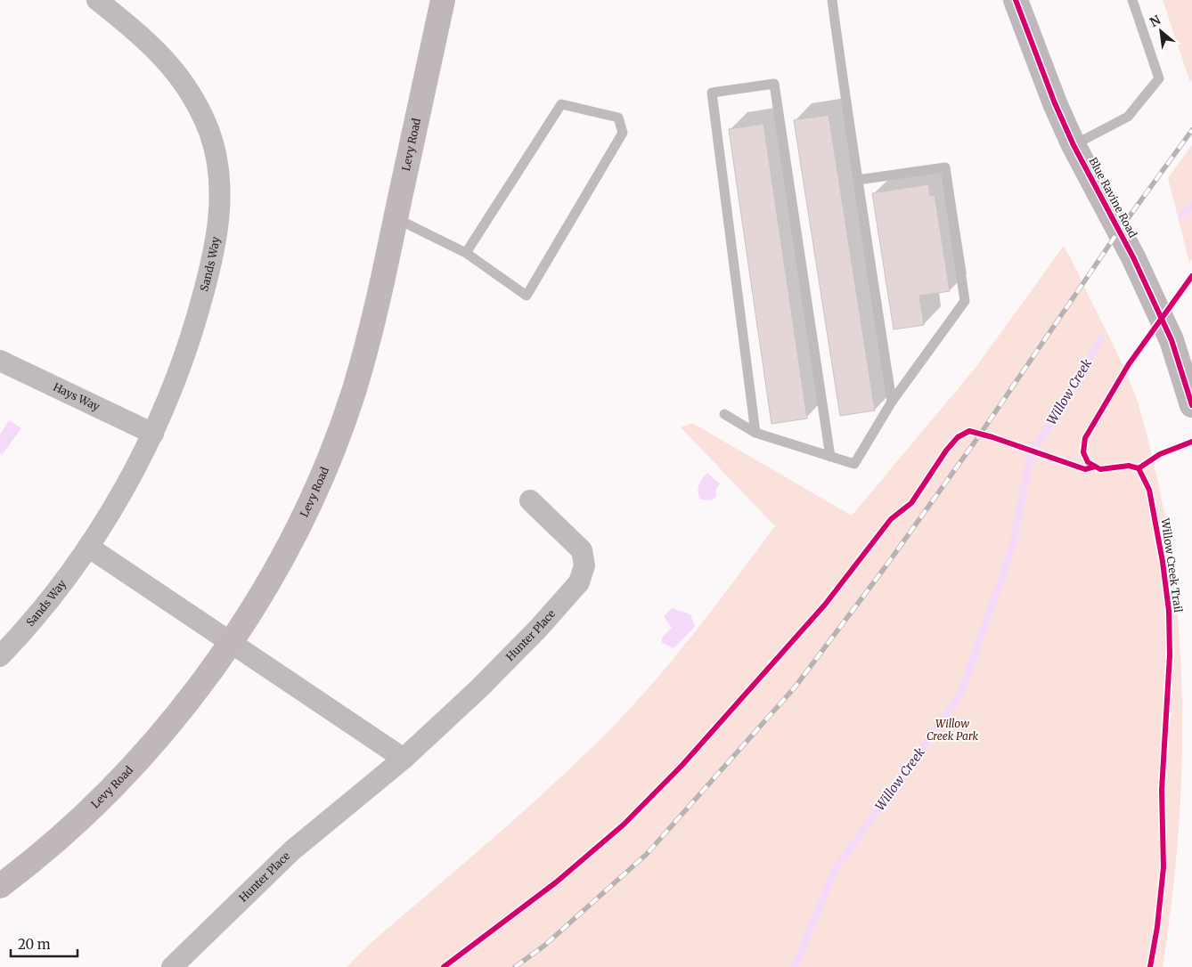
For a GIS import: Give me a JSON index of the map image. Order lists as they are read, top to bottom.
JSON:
{
  "streets": {
    "street": [
      "Levy Road",
      "Blue Ravine Road",
      "Sands Way",
      "Hays Way",
      "Hunter Place"
    ],
    "cycle path": ["Willow Creek Trail"]
  },
  "crossings": [
    ["Sands Way", "Hays Way"]
  ],
  "water": ["Willow Creek"],
  "parks": ["Willow Creek Park"],
  "scale_bar": "20 m",
  "north": "top left"
}
